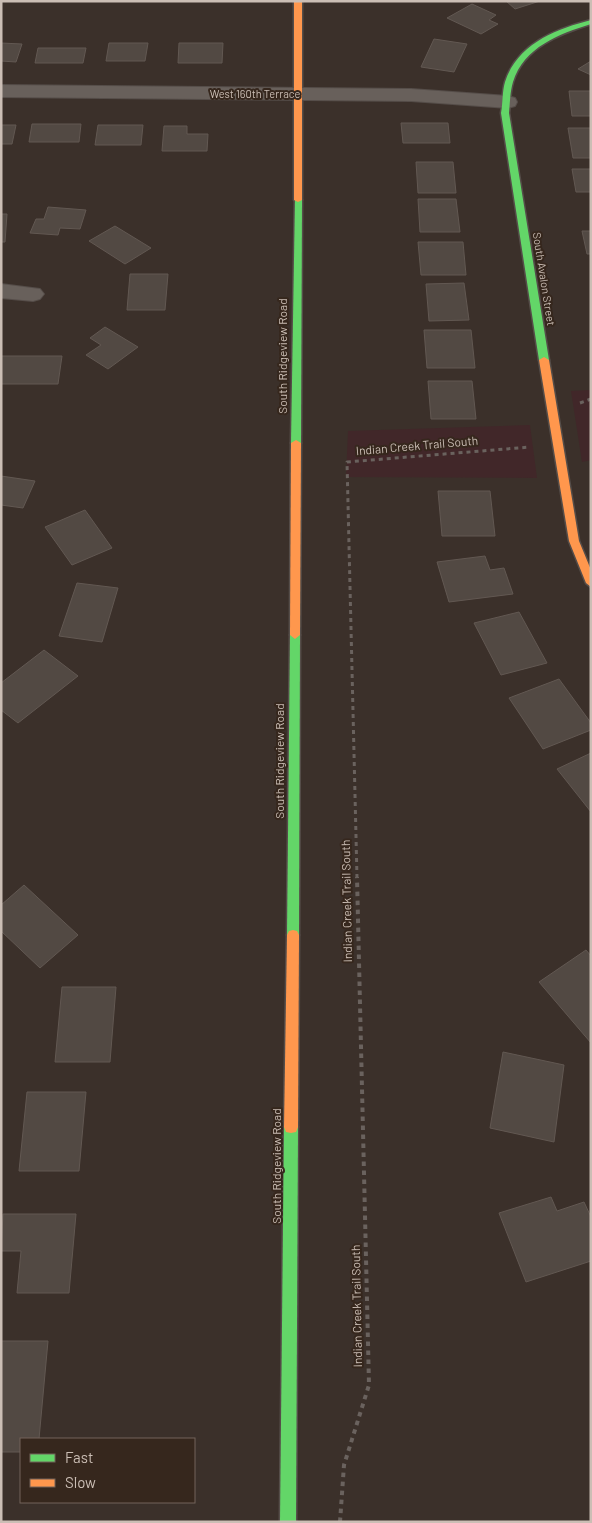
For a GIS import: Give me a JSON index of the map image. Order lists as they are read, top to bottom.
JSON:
{
  "streets": {
    "main road": ["South Avalon Street", "South Ridgeview Road"],
    "street": ["West 160th Terrace"],
    "path": ["Indian Creek Trail South"]
  },
  "crossings": [
    ["West 160th Terrace", "South Avalon Street"],
    ["West 160th Terrace", "South Ridgeview Road"]
  ],
  "legend": ["Fast", "Slow"]
}
